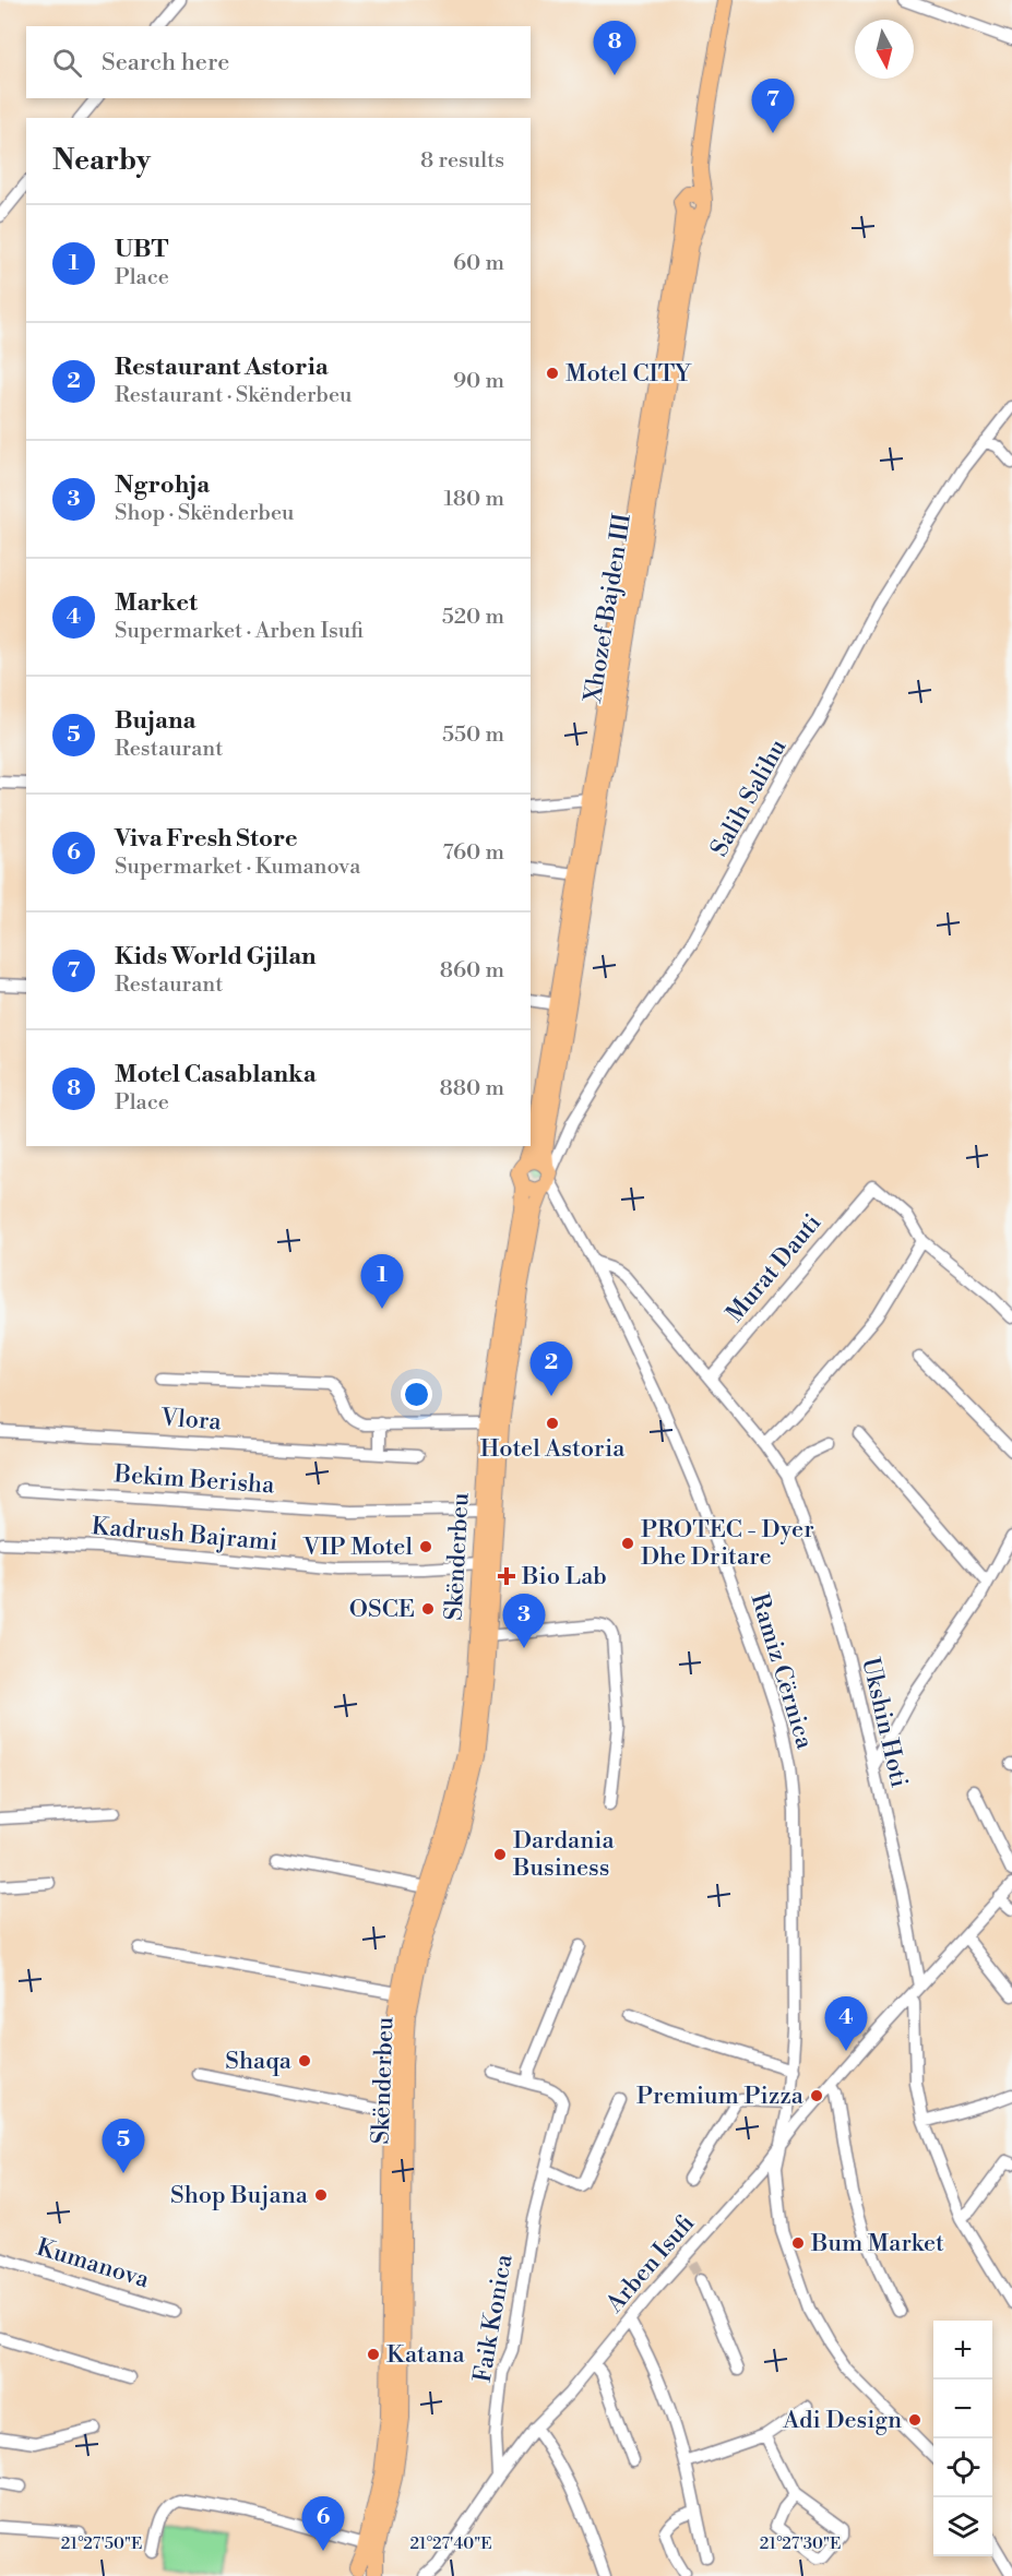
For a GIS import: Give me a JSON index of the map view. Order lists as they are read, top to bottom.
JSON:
{
  "streets": {
    "main road": ["Xhozef Bajden III", "Skënderbeu"],
    "street": [
      "Salih Salihu",
      "Murat Dauti",
      "Vlora",
      "Bekim Berisha",
      "Kadrush Bajrami",
      "Ramiz Cërnica",
      "Ukshin Hoti",
      "Kumanova",
      "Arben Isufi",
      "Faik Konica"
    ]
  },
  "crossings": [
    ["Xhozef Bajden III", "Salih Salihu"],
    ["Xhozef Bajden III", "Skënderbeu"],
    ["Xhozef Bajden III", "Ramiz Cërnica"],
    ["Salih Salihu", "Skënderbeu"],
    ["Salih Salihu", "Ramiz Cërnica"],
    ["Murat Dauti", "Ukshin Hoti"],
    ["Vlora", "Skënderbeu"],
    ["Bekim Berisha", "Skënderbeu"],
    ["Kadrush Bajrami", "Skënderbeu"],
    ["Skënderbeu", "Ramiz Cërnica"],
    ["Ramiz Cërnica", "Ukshin Hoti"],
    ["Ramiz Cërnica", "Arben Isufi"],
    ["Ukshin Hoti", "Arben Isufi"],
    ["Arben Isufi", "Faik Konica"]
  ],
  "places": {
    "other": [
      "Motel CITY",
      "Hotel Astoria",
      "PROTEC - Dyer Dhe Dritare",
      "VIP Motel",
      "OSCE",
      "Dardania Business",
      "Shaqa",
      "Premium Pizza",
      "Shop Bujana",
      "Bum Market",
      "Katana",
      "Adi Design"
    ],
    "health": ["Bio Lab"]
  },
  "north": "bottom",
  "page": {
    "pins": [
      "8",
      "7",
      "1",
      "2",
      "3",
      "4",
      "5",
      "6"
    ],
    "search": "Search here",
    "heading": ["Nearby", "8 results"],
    "list": [
      {
        "mark": "1",
        "name": "UBT",
        "note": "Place",
        "value": "60 m"
      },
      {
        "mark": "2",
        "name": "Restaurant Astoria",
        "note": "Restaurant · Skënderbeu",
        "value": "90 m"
      },
      {
        "mark": "3",
        "name": "Ngrohja",
        "note": "Shop · Skënderbeu",
        "value": "180 m"
      },
      {
        "mark": "4",
        "name": "Market",
        "note": "Supermarket · Arben Isufi",
        "value": "520 m"
      },
      {
        "mark": "5",
        "name": "Bujana",
        "note": "Restaurant",
        "value": "550 m"
      },
      {
        "mark": "6",
        "name": "Viva Fresh Store",
        "note": "Supermarket · Kumanova",
        "value": "760 m"
      },
      {
        "mark": "7",
        "name": "Kids World Gjilan",
        "note": "Restaurant",
        "value": "860 m"
      },
      {
        "mark": "8",
        "name": "Motel Casablanka",
        "note": "Place",
        "value": "880 m"
      }
    ],
    "map_buttons": ["+", "−"]
  },
  "coordinates": ["21°27'50\"E", "21°27'40\"E", "21°27'30\"E"]
}
